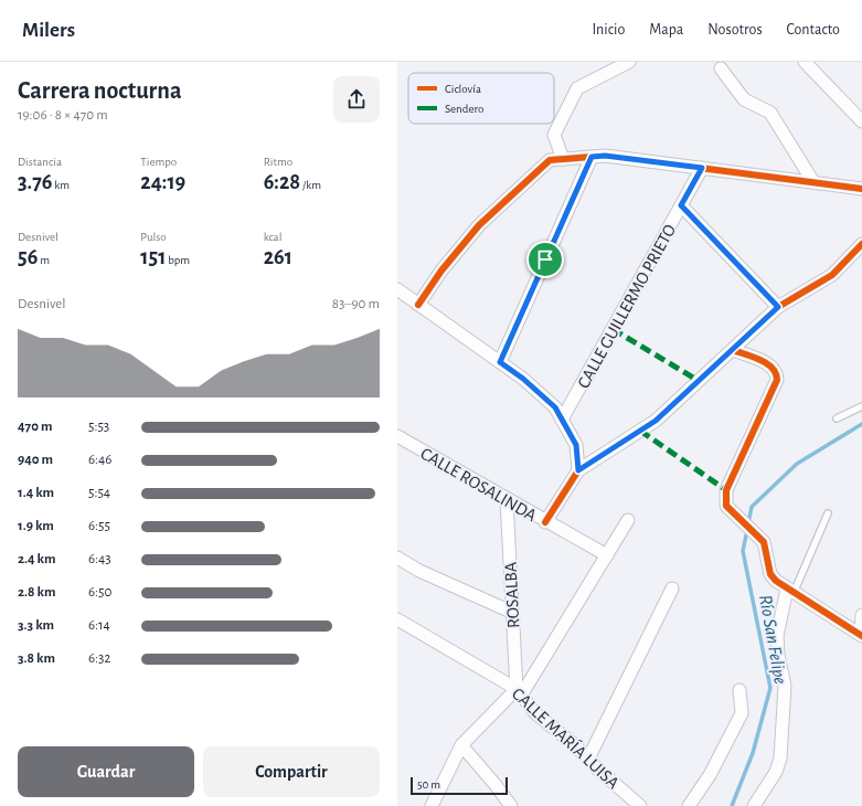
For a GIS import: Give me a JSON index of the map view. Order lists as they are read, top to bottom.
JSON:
{
  "streets": {
    "street": [
      "CALLE GUILLERMO PRIETO",
      "CALLE ROSALINDA",
      "ROSALBA",
      "CALLE MARÍA LUISA"
    ]
  },
  "crossings": [
    ["CALLE ROSALINDA", "ROSALBA"],
    ["ROSALBA", "CALLE MARÍA LUISA"]
  ],
  "water": ["Río San Felipe"],
  "legend": ["Ciclovía", "Sendero"],
  "scale_bar": "50 m",
  "page": {
    "header": "Milers",
    "nav": [
      "Inicio",
      "Mapa",
      "Nosotros",
      "Contacto"
    ],
    "heading": ["Carrera nocturna", "19:06 · 8 × 470 m"],
    "stats": [
      ["Distancia", "3.76 km"],
      ["Tiempo", "24:19"],
      ["Ritmo", "6:28 /km"],
      ["Desnivel", "56 m"],
      ["Pulso", "151 bpm"],
      ["kcal", "261"]
    ],
    "chart": ["Desnivel", "83–90 m"],
    "list": [
      {
        "name": "470 m",
        "note": "5:53"
      },
      {
        "name": "940 m",
        "note": "6:46"
      },
      {
        "name": "1.4 km",
        "note": "5:54"
      },
      {
        "name": "1.9 km",
        "note": "6:55"
      },
      {
        "name": "2.4 km",
        "note": "6:43"
      },
      {
        "name": "2.8 km",
        "note": "6:50"
      },
      {
        "name": "3.3 km",
        "note": "6:14"
      },
      {
        "name": "3.8 km",
        "note": "6:32"
      }
    ],
    "buttons": ["Guardar", "Compartir"],
    "scale": "50 m"
  }
}
